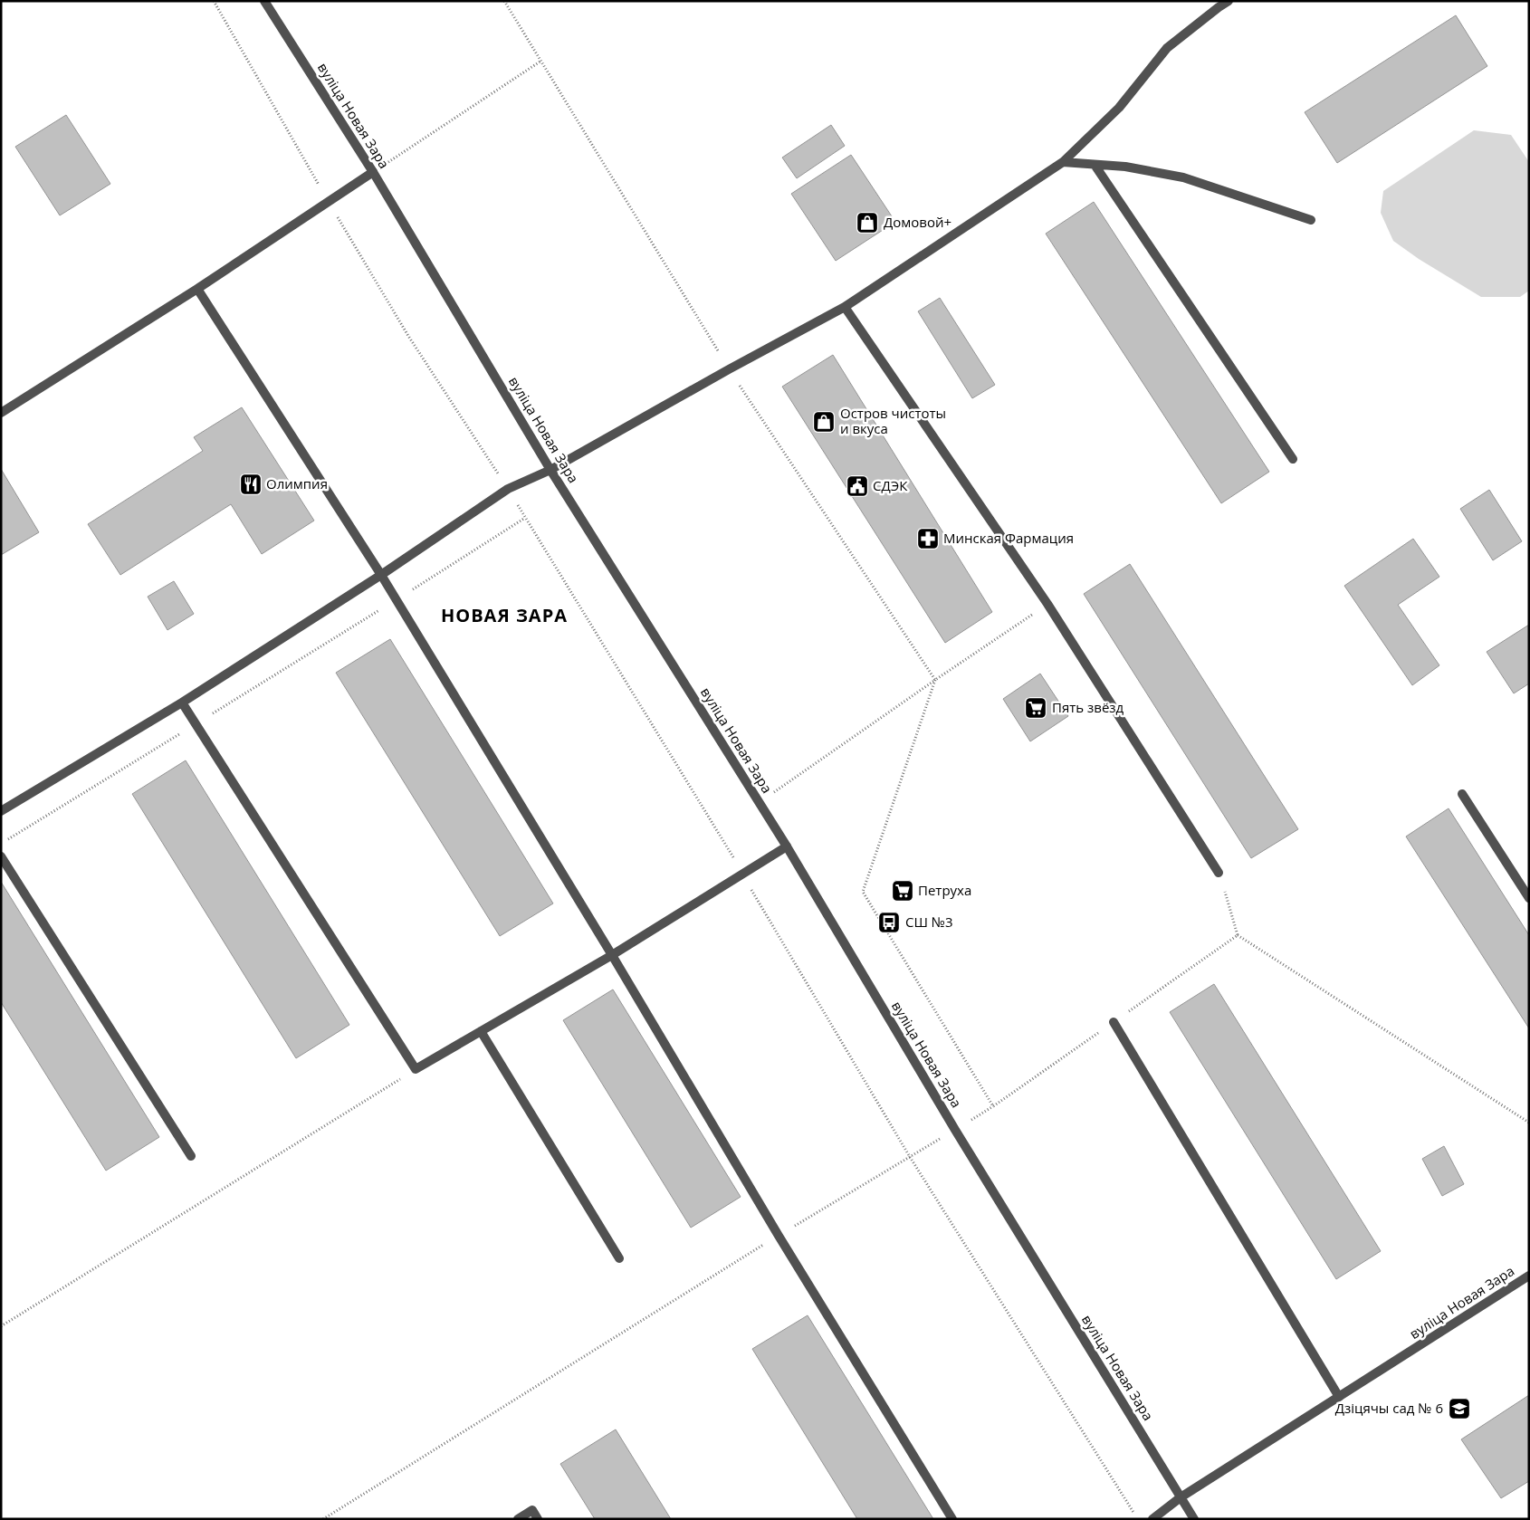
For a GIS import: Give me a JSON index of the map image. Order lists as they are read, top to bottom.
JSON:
{
  "streets": {
    "street": ["вуліца Новая Зара"]
  },
  "districts": ["НОВАЯ ЗАРА"],
  "places": {
    "shop": ["Домовой+", "Остров чистоты и вкуса"],
    "restaurant": ["Олимпия"],
    "public building": ["СДЭК"],
    "pharmacy": ["Минская Фармация"],
    "supermarket": ["Пять звёзд", "Петруха"],
    "bus stop": ["СШ №3"],
    "school or university": ["Дзіцячы сад № 6"]
  }
}
